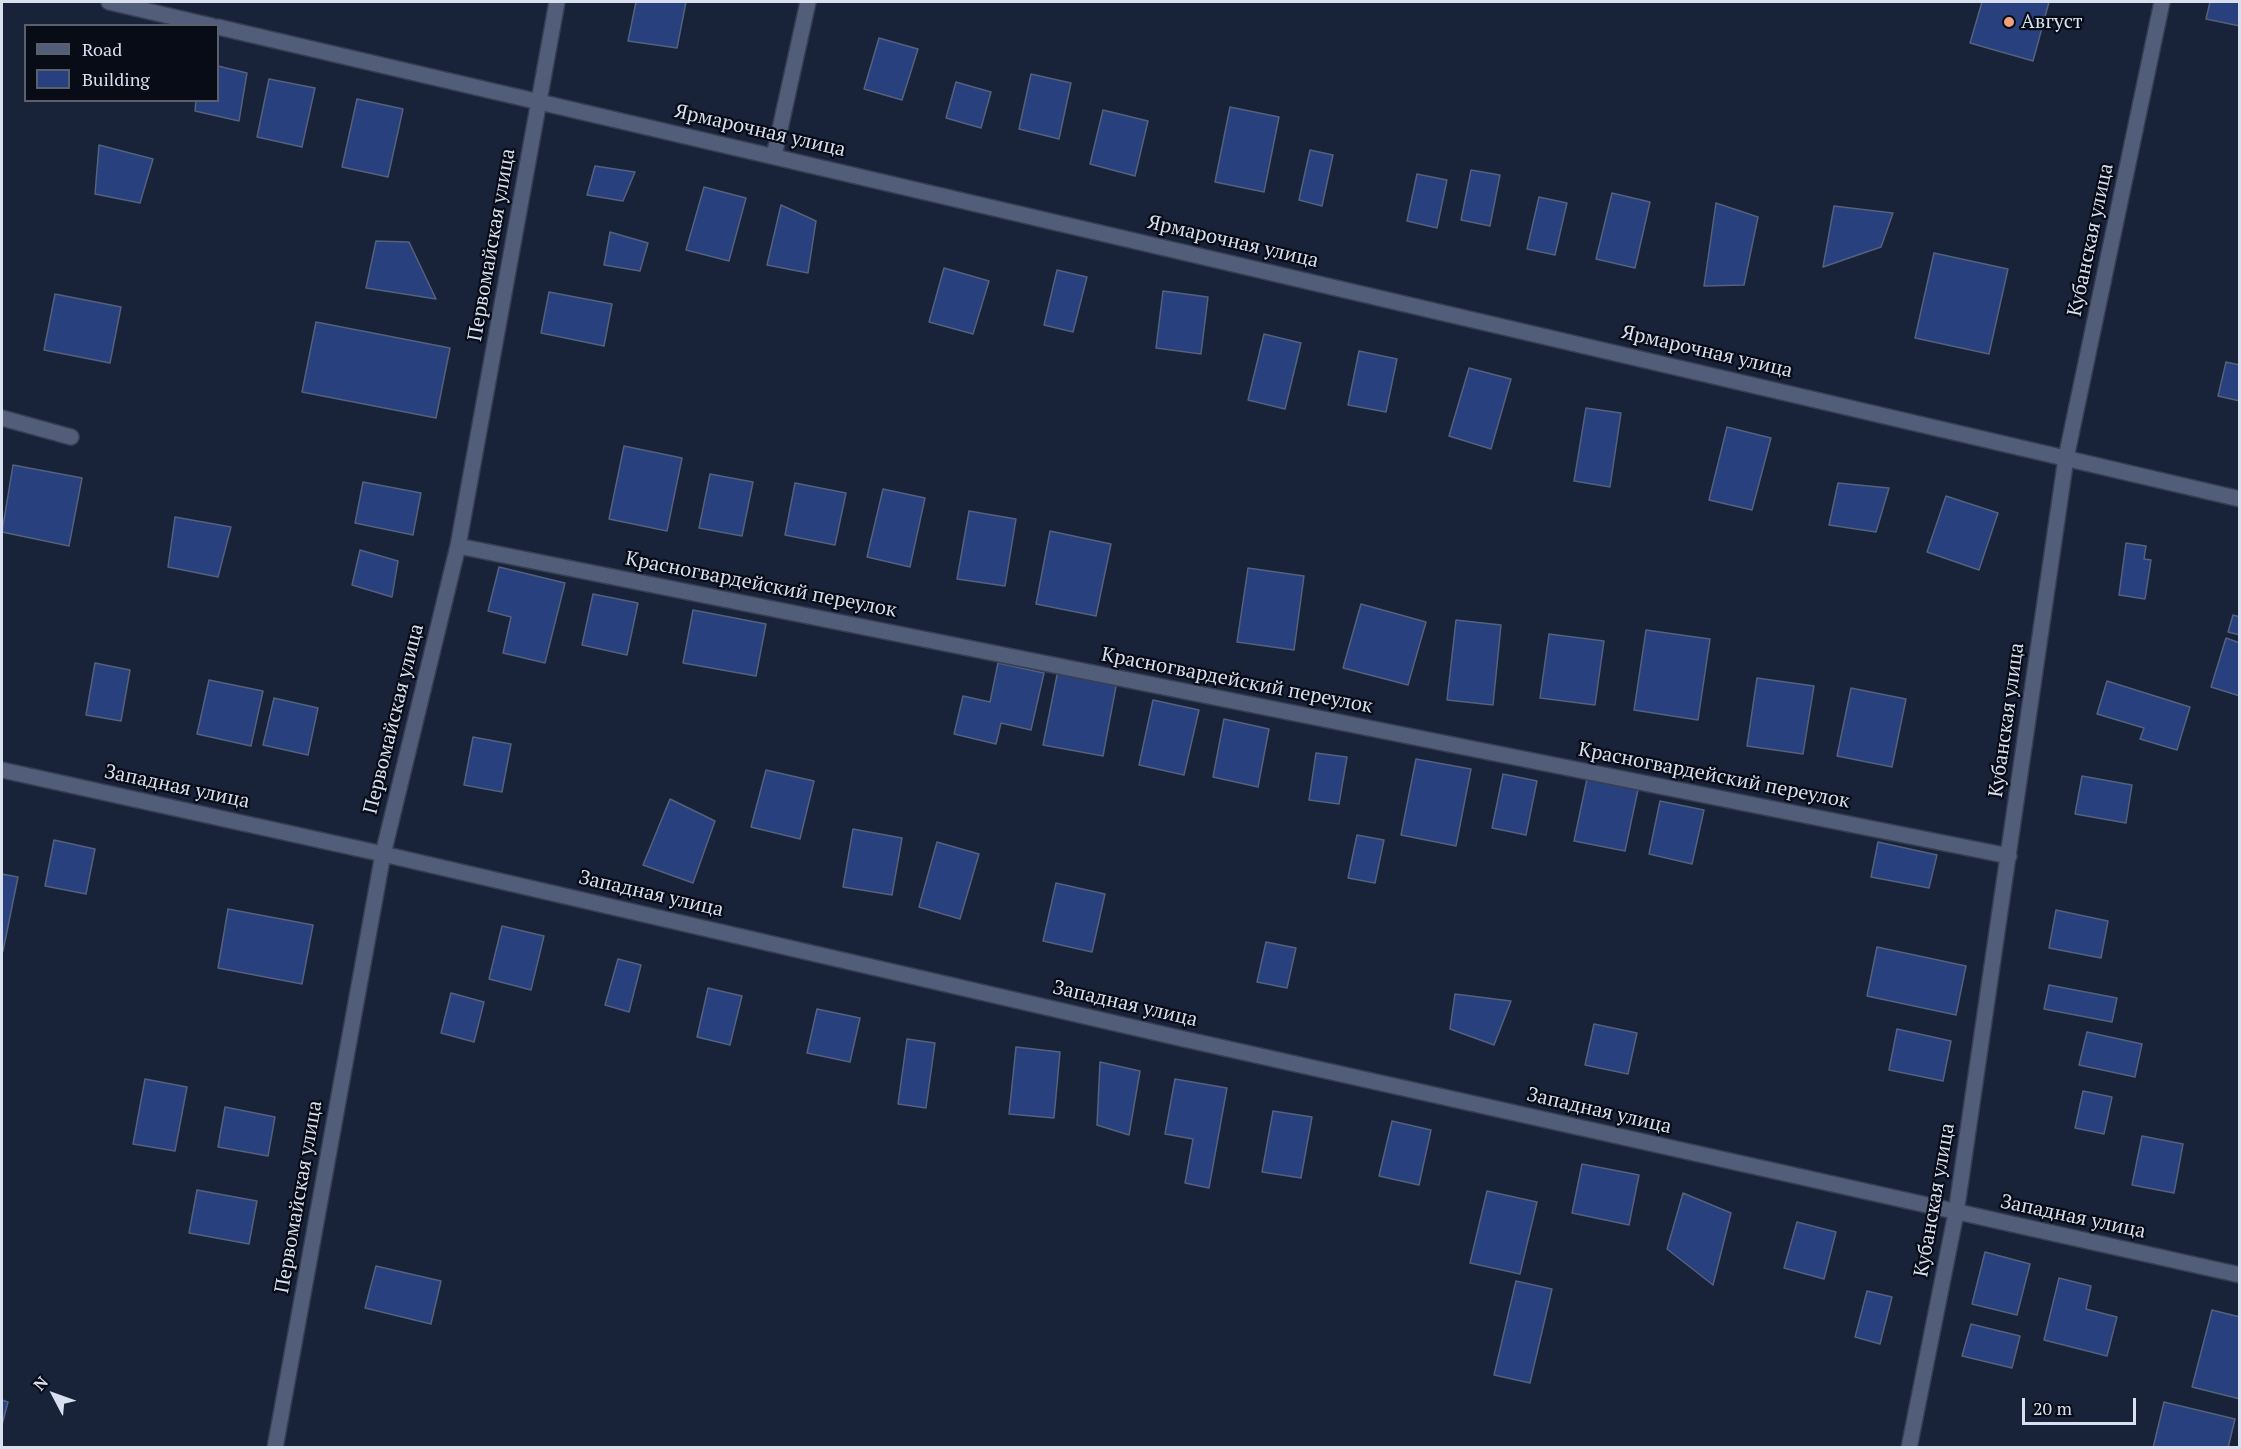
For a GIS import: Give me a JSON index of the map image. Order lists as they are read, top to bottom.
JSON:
{
  "streets": {
    "street": [
      "Ярмарочная улица",
      "Кубанская улица",
      "Первомайская улица",
      "Красногвардейский переулок",
      "Западная улица"
    ]
  },
  "crossings": [
    ["Ярмарочная улица", "Кубанская улица"],
    ["Ярмарочная улица", "Первомайская улица"],
    ["Кубанская улица", "Красногвардейский переулок"],
    ["Кубанская улица", "Западная улица"],
    ["Первомайская улица", "Красногвардейский переулок"],
    ["Первомайская улица", "Западная улица"]
  ],
  "places": ["Август"],
  "legend": ["Road", "Building"],
  "scale_bar": "20 m",
  "north": "top left"
}
